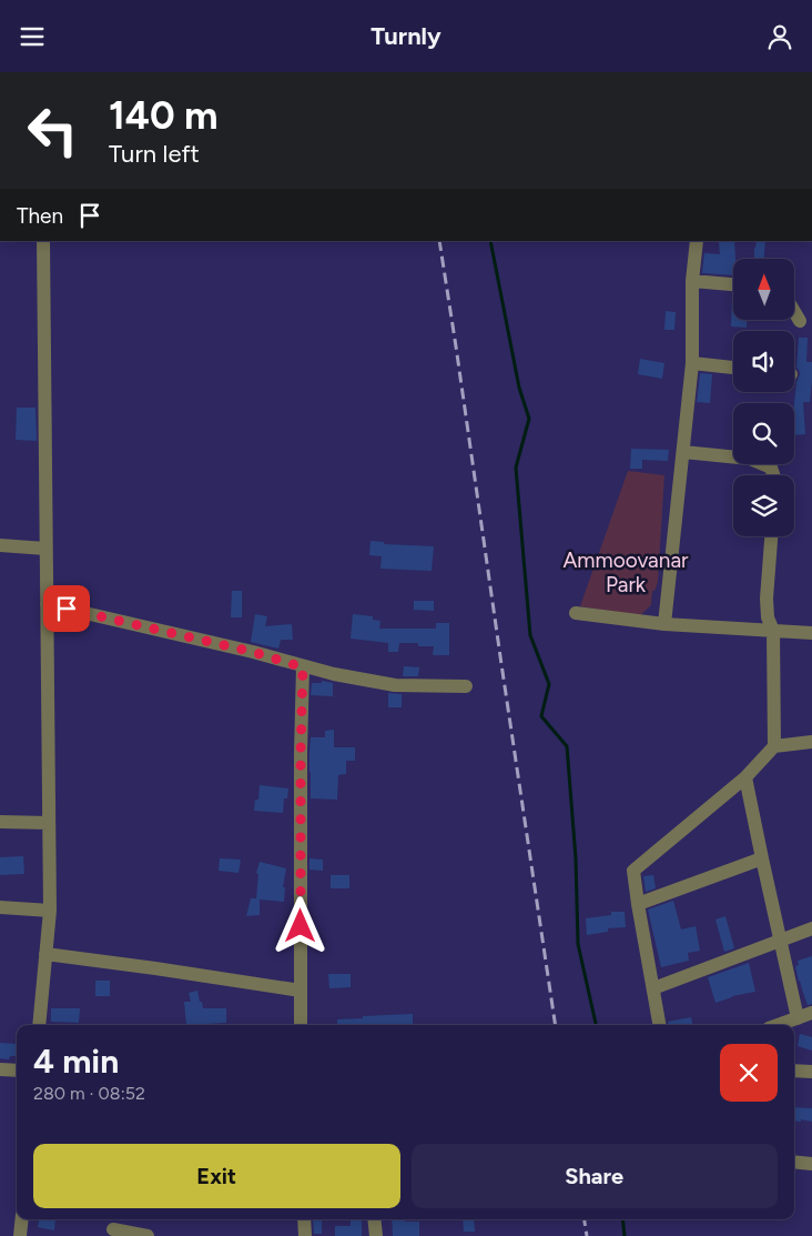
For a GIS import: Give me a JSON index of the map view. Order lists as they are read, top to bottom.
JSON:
{
  "parks": ["Ammoovanar Park"],
  "north": "top",
  "page": {
    "header": "Turnly",
    "turn": ["140 m", "Turn left"],
    "then": "Then",
    "heading": ["4 min", "280 m · 08:52"],
    "buttons": ["Exit", "Share"]
  }
}
